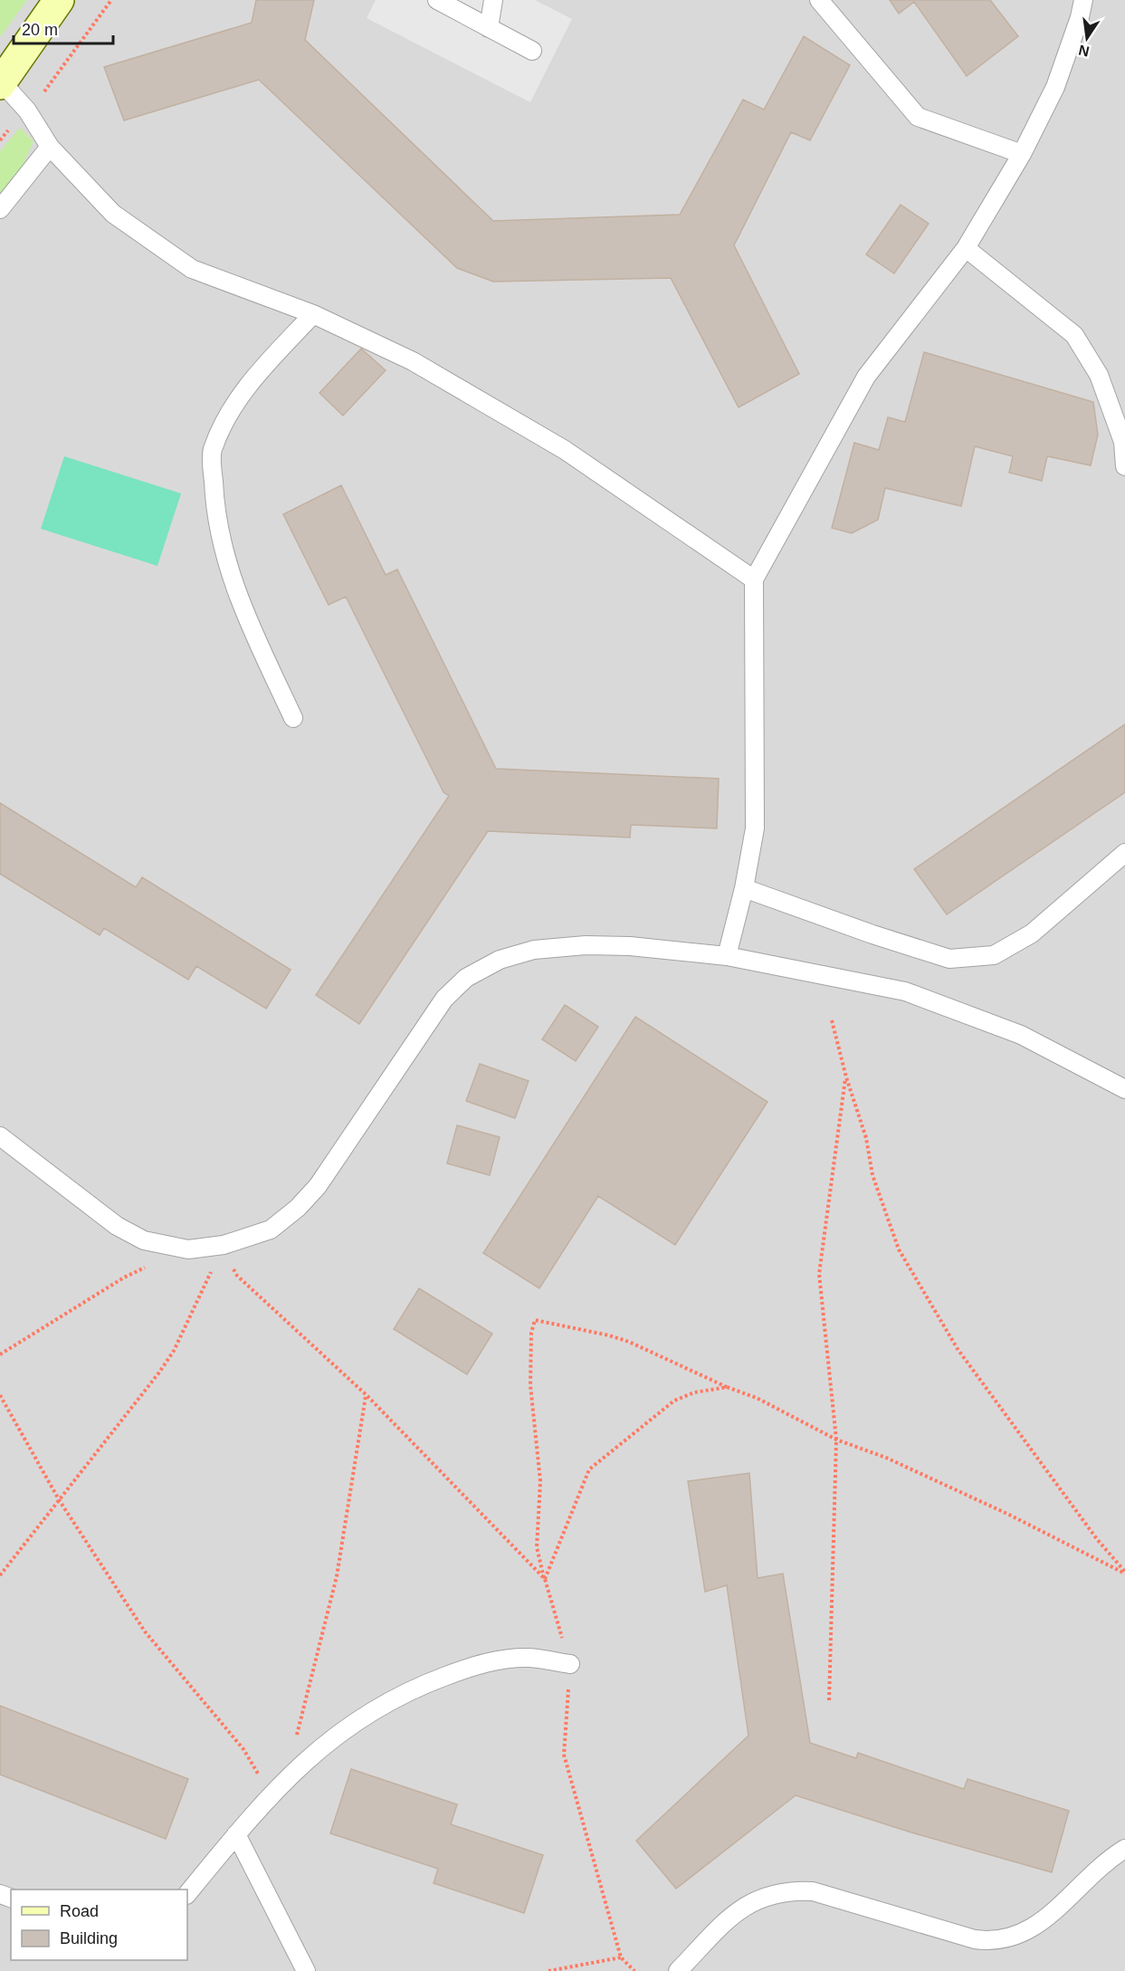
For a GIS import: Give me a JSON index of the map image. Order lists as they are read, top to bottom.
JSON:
{
  "legend": ["Road", "Building"],
  "scale_bar": "20 m",
  "north": "bottom"
}
